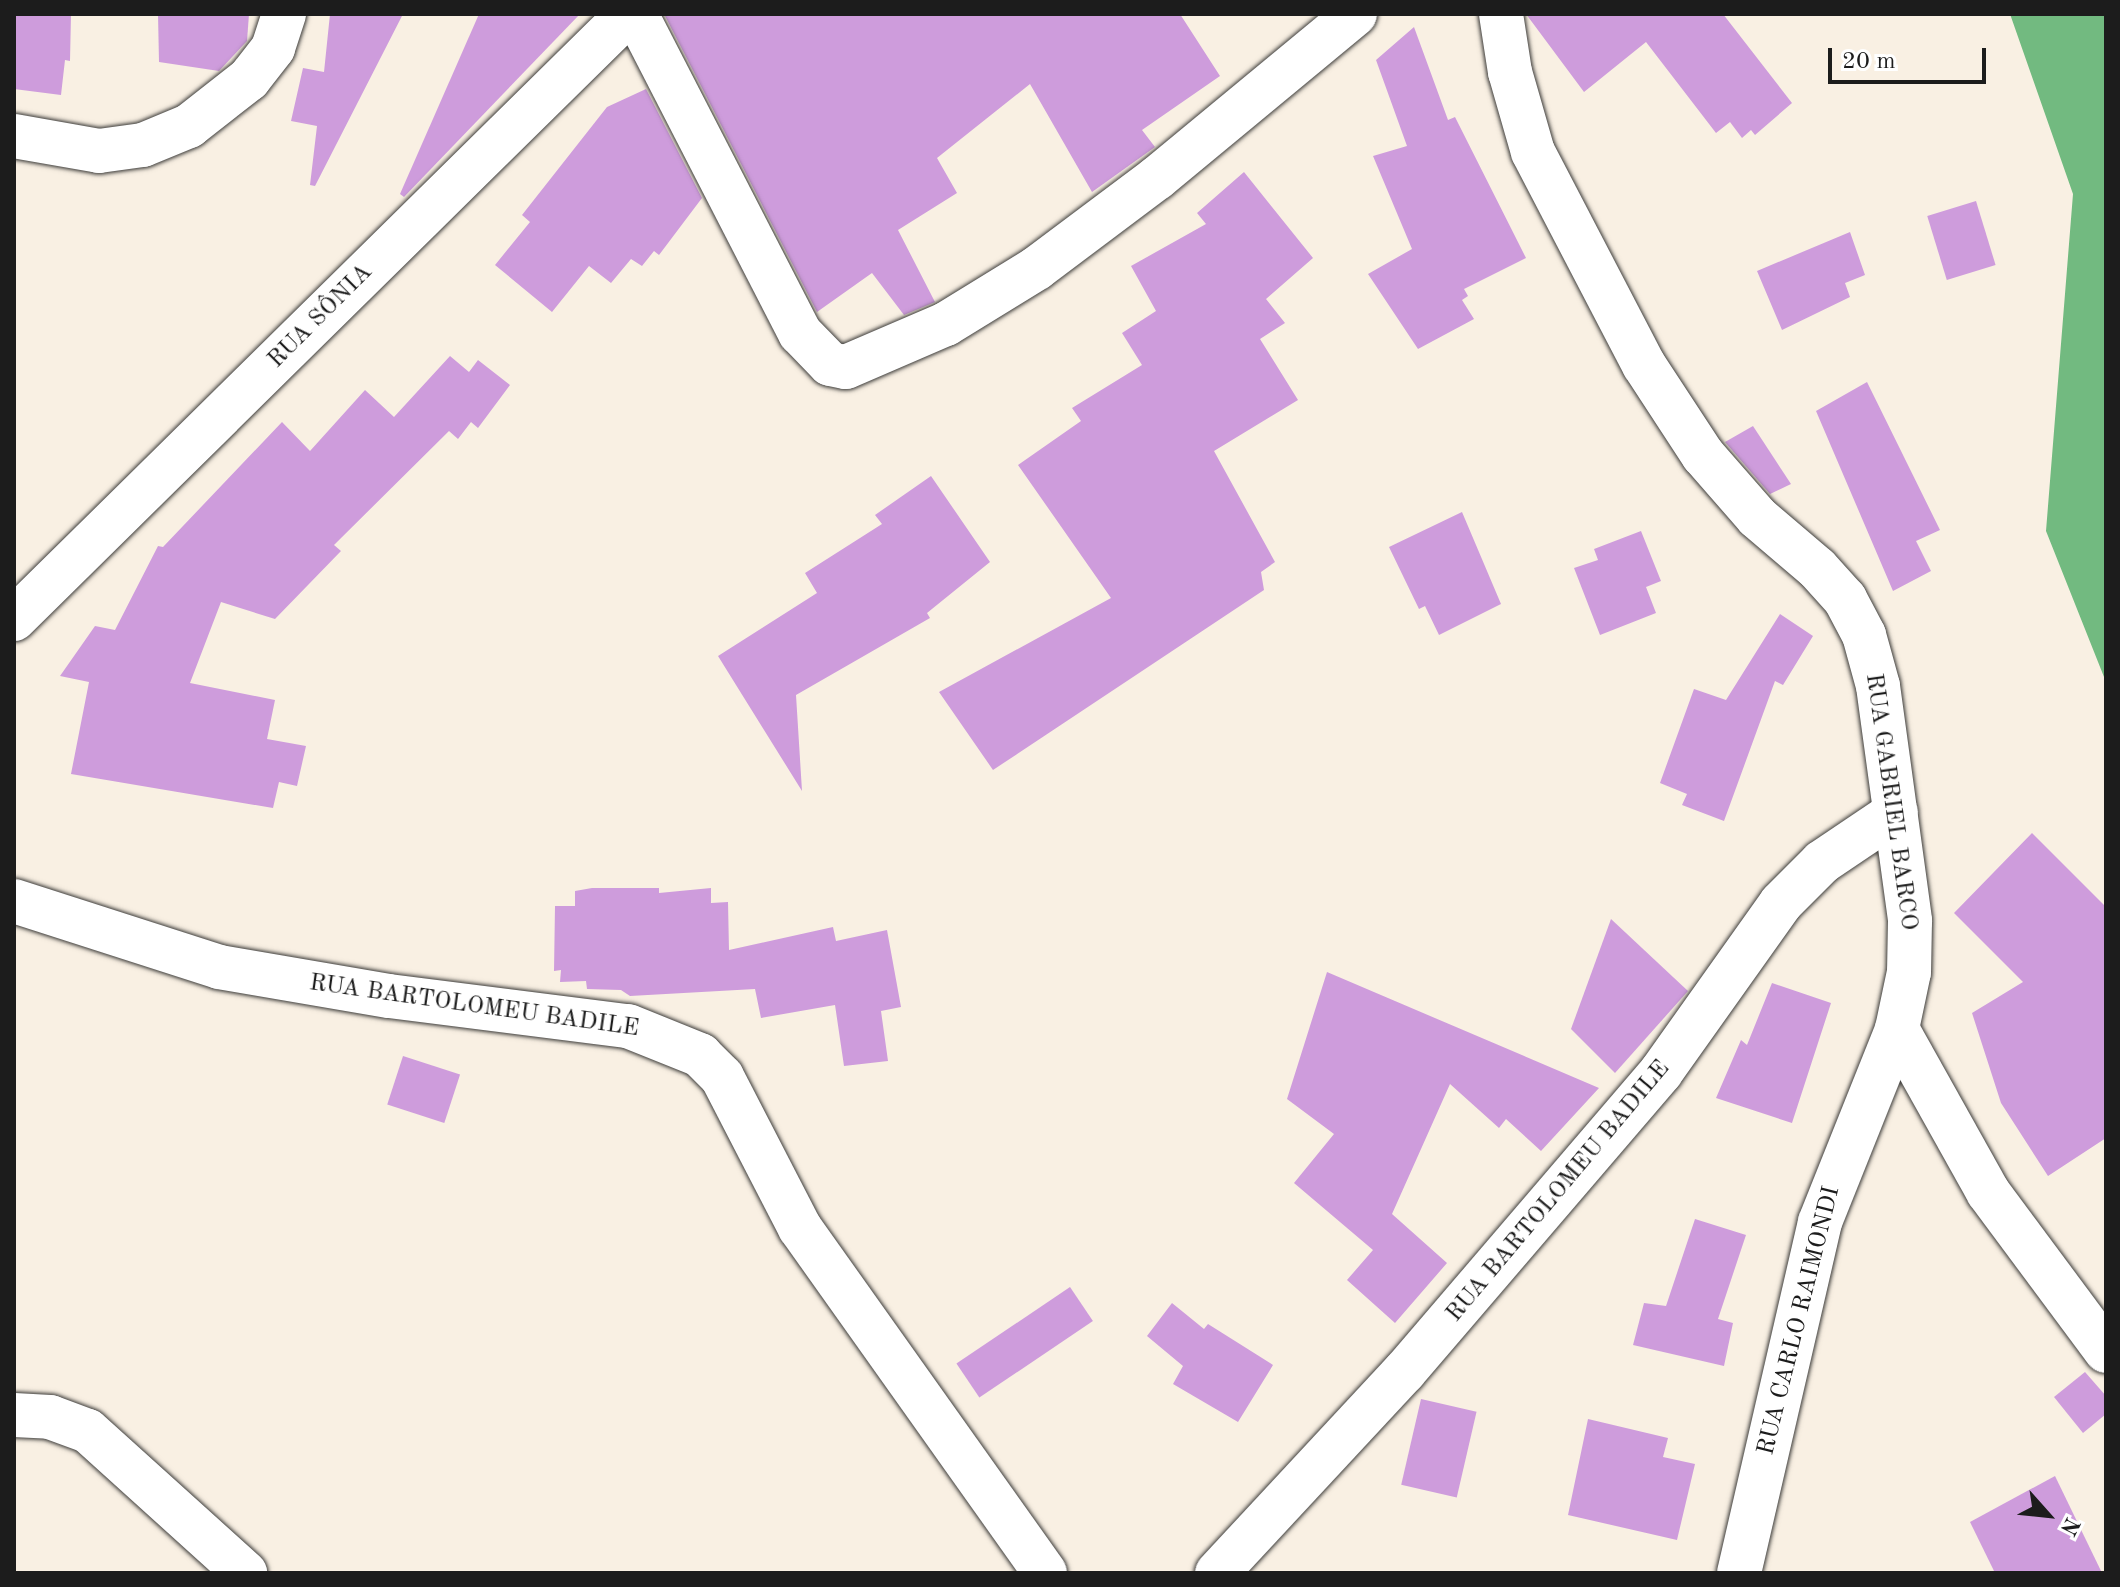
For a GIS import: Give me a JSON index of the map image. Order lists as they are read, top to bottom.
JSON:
{
  "streets": {
    "street": [
      "RUA SÔNIA",
      "RUA GABRIEL BARCO",
      "RUA BARTOLOMEU BADILE",
      "RUA CARLO RAIMONDI"
    ]
  },
  "crossings": [
    ["RUA GABRIEL BARCO", "RUA BARTOLOMEU BADILE"],
    ["RUA GABRIEL BARCO", "RUA CARLO RAIMONDI"]
  ],
  "scale_bar": "20 m",
  "north": "bottom right"
}
